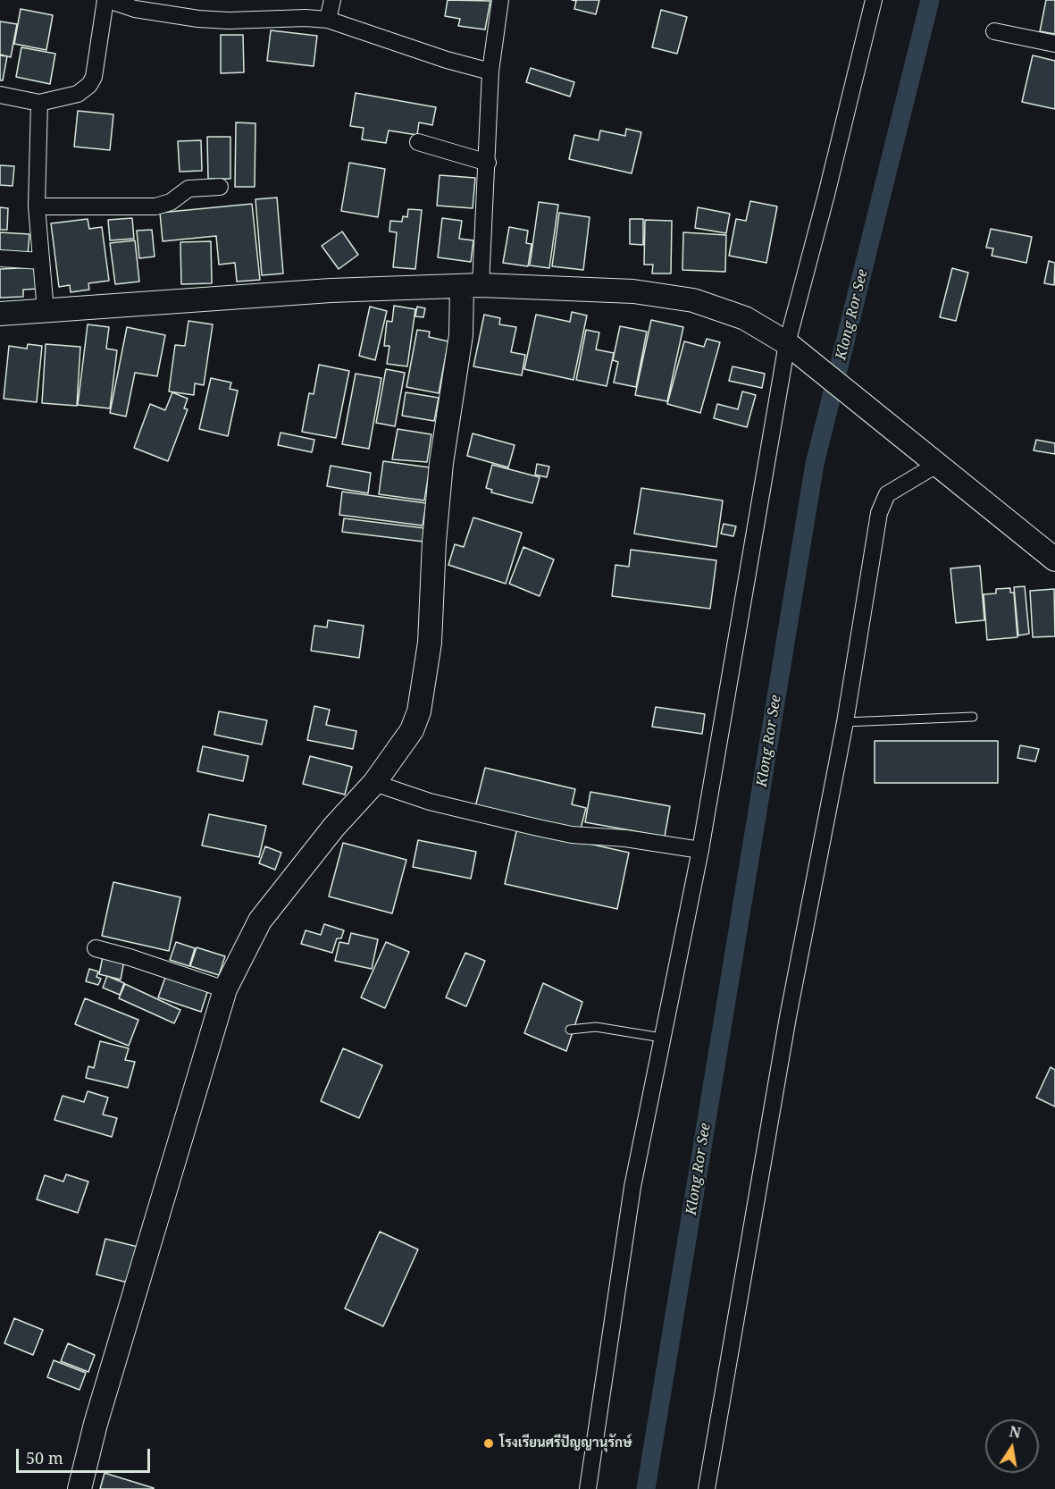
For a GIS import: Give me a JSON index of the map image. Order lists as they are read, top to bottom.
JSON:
{
  "water": ["Klong Ror See"],
  "places": ["โรงเรียนศรีปัญญานุรักษ์"],
  "scale_bar": "50 m",
  "north": "top"
}
